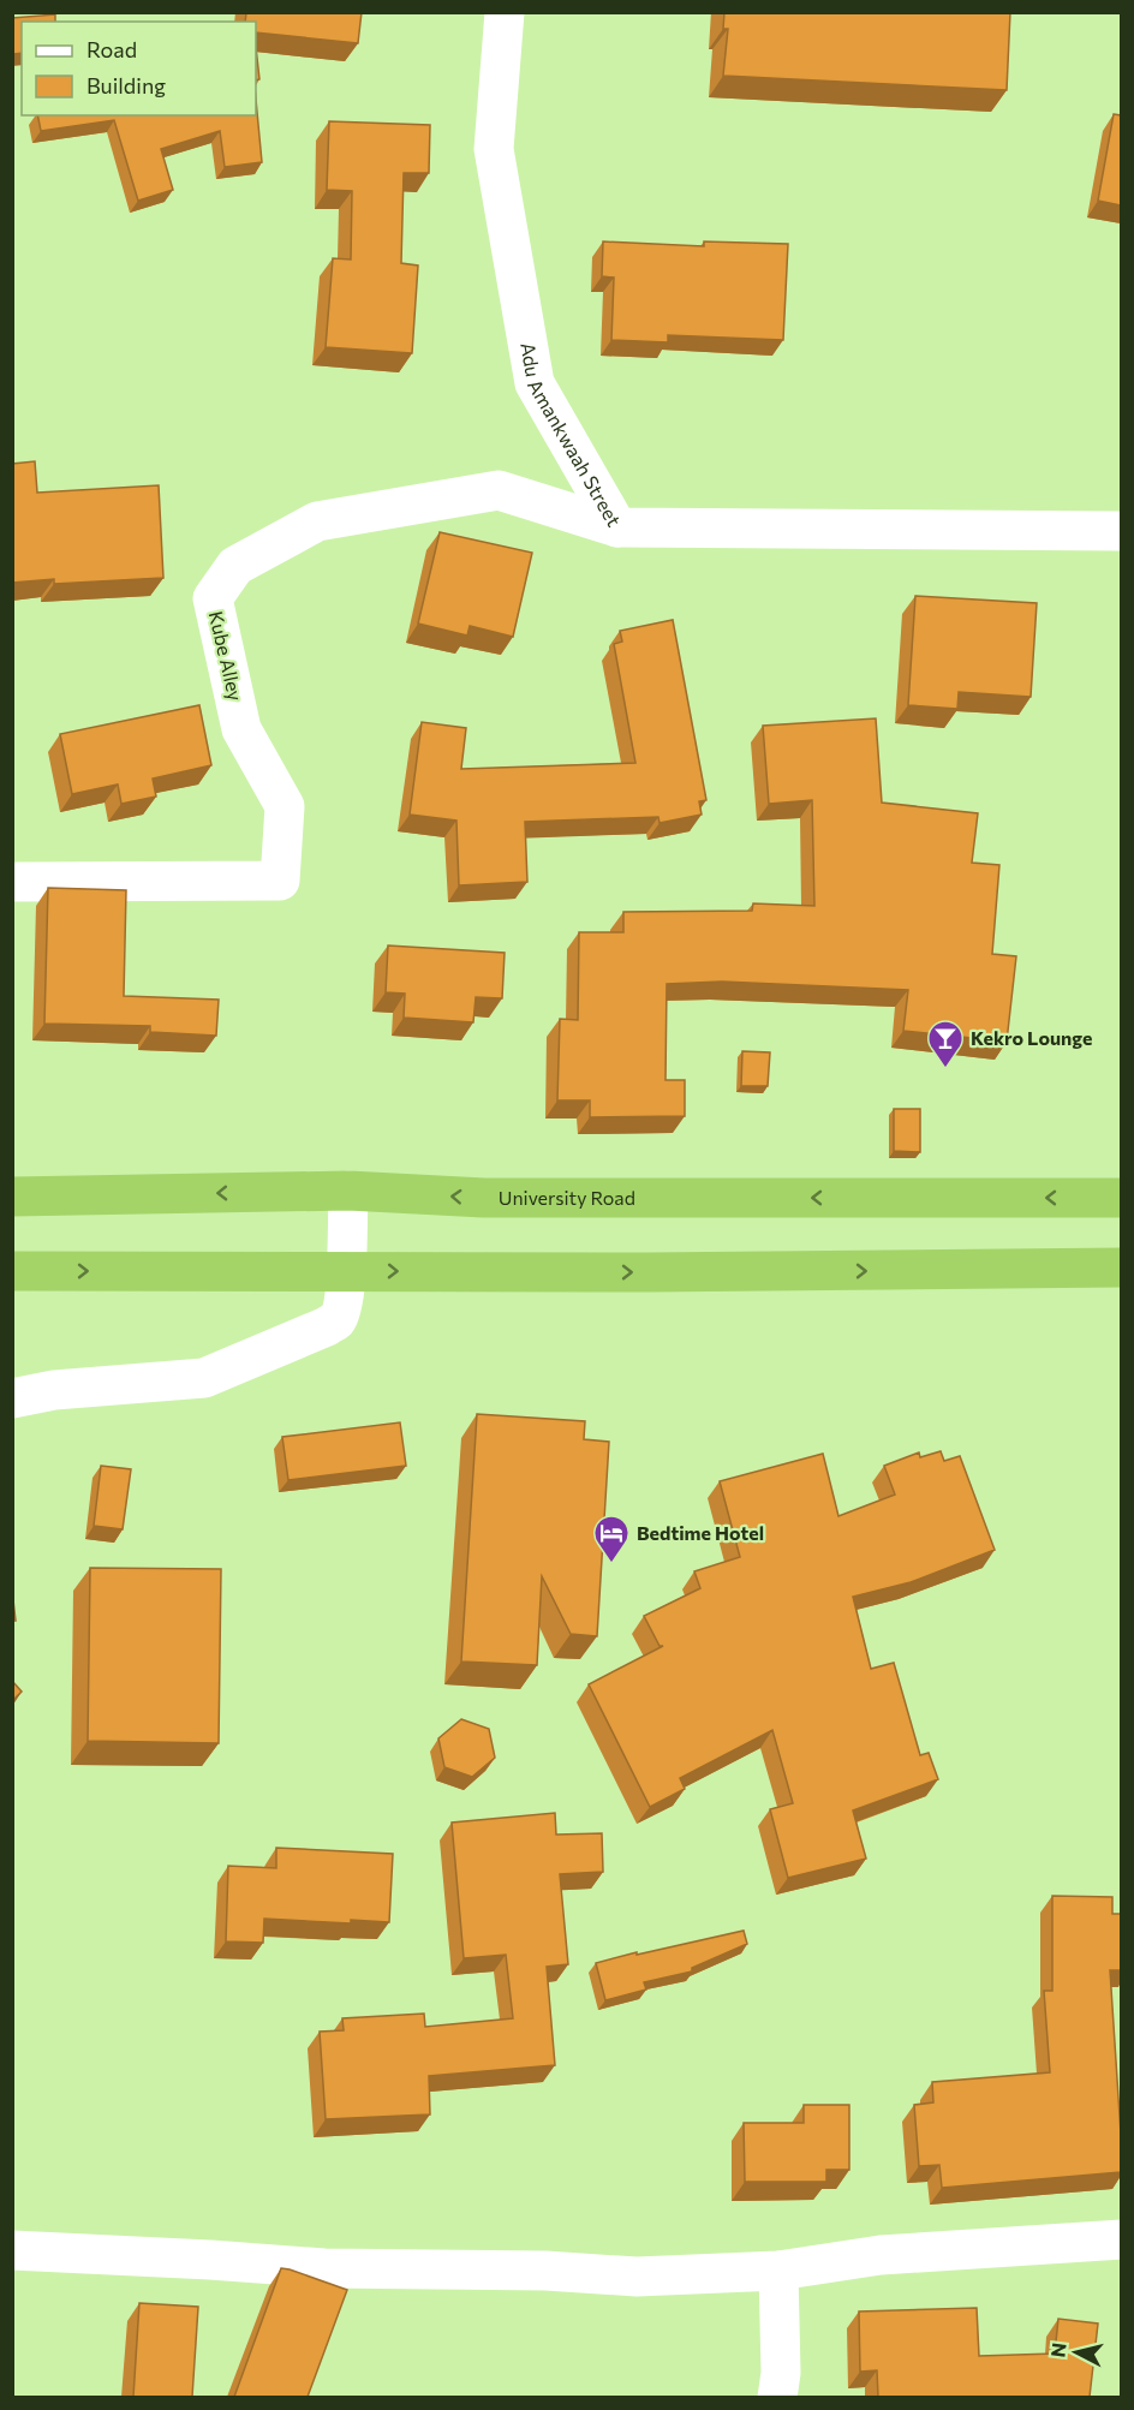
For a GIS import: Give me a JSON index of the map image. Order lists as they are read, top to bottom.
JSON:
{
  "streets": {
    "highway": ["University Road"],
    "street": ["Adu Amankwaah Street", "Kube Alley"]
  },
  "crossings": [
    ["Adu Amankwaah Street", "Kube Alley"]
  ],
  "places": {
    "bar": ["Kekro Lounge"],
    "hotel": ["Bedtime Hotel"]
  },
  "legend": ["Road", "Building"],
  "north": "left"
}
